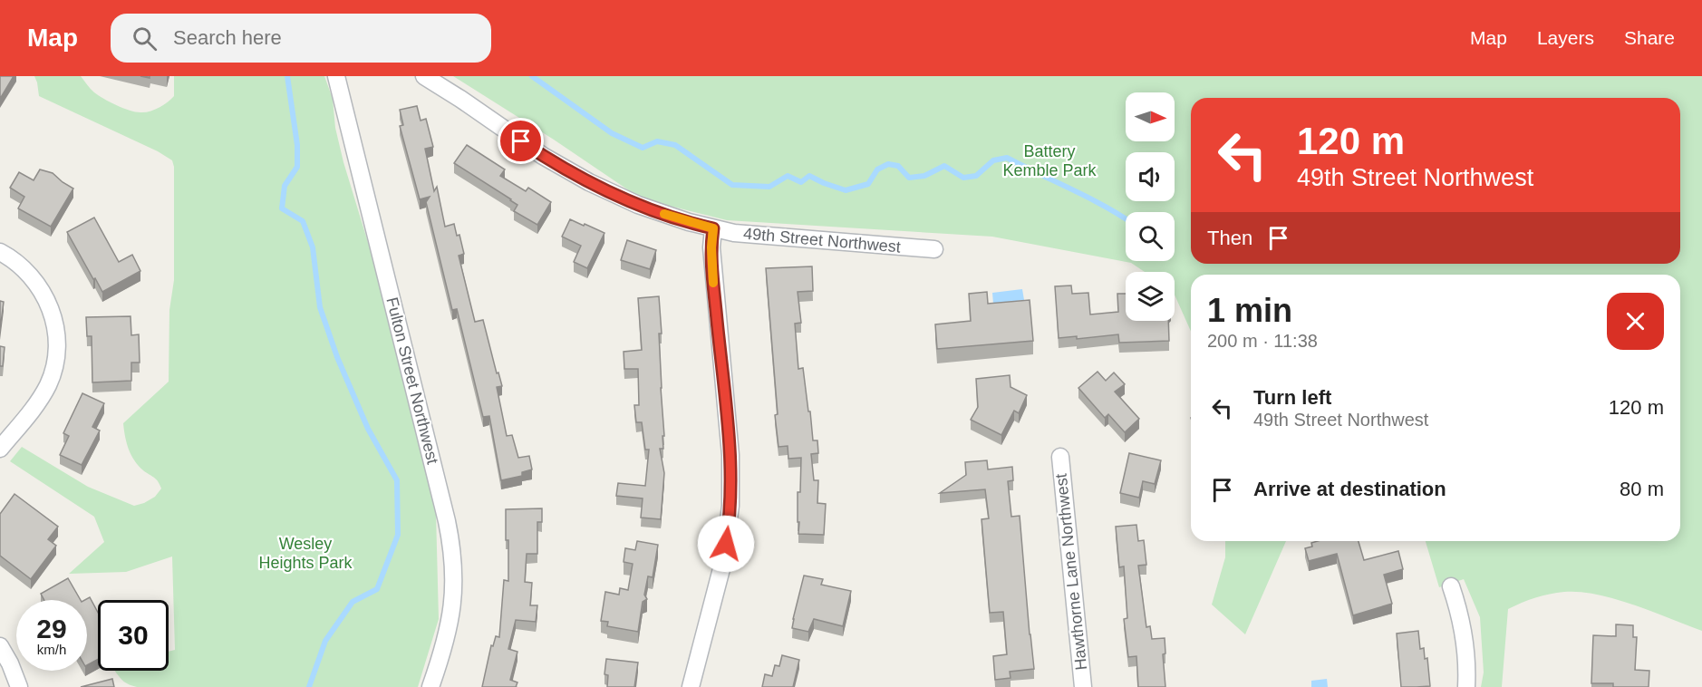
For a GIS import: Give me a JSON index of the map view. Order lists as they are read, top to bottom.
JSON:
{
  "streets": {
    "street": ["49th Street Northwest", "Fulton Street Northwest", "Hawthorne Lane Northwest"]
  },
  "parks": ["Battery Kemble Park", "Wesley Heights Park"],
  "north": "right",
  "page": {
    "header": "Map",
    "search": "Search here",
    "nav": ["Map", "Layers", "Share"],
    "turn": ["120 m", "49th Street Northwest"],
    "then": "Then",
    "heading": ["1 min", "200 m · 11:38"],
    "list": [
      {
        "name": "Turn left",
        "note": "49th Street Northwest",
        "value": "120 m"
      },
      {
        "name": "Arrive at destination",
        "value": "80 m"
      }
    ],
    "speed": "29 km/h",
    "limit": "30"
  }
}
